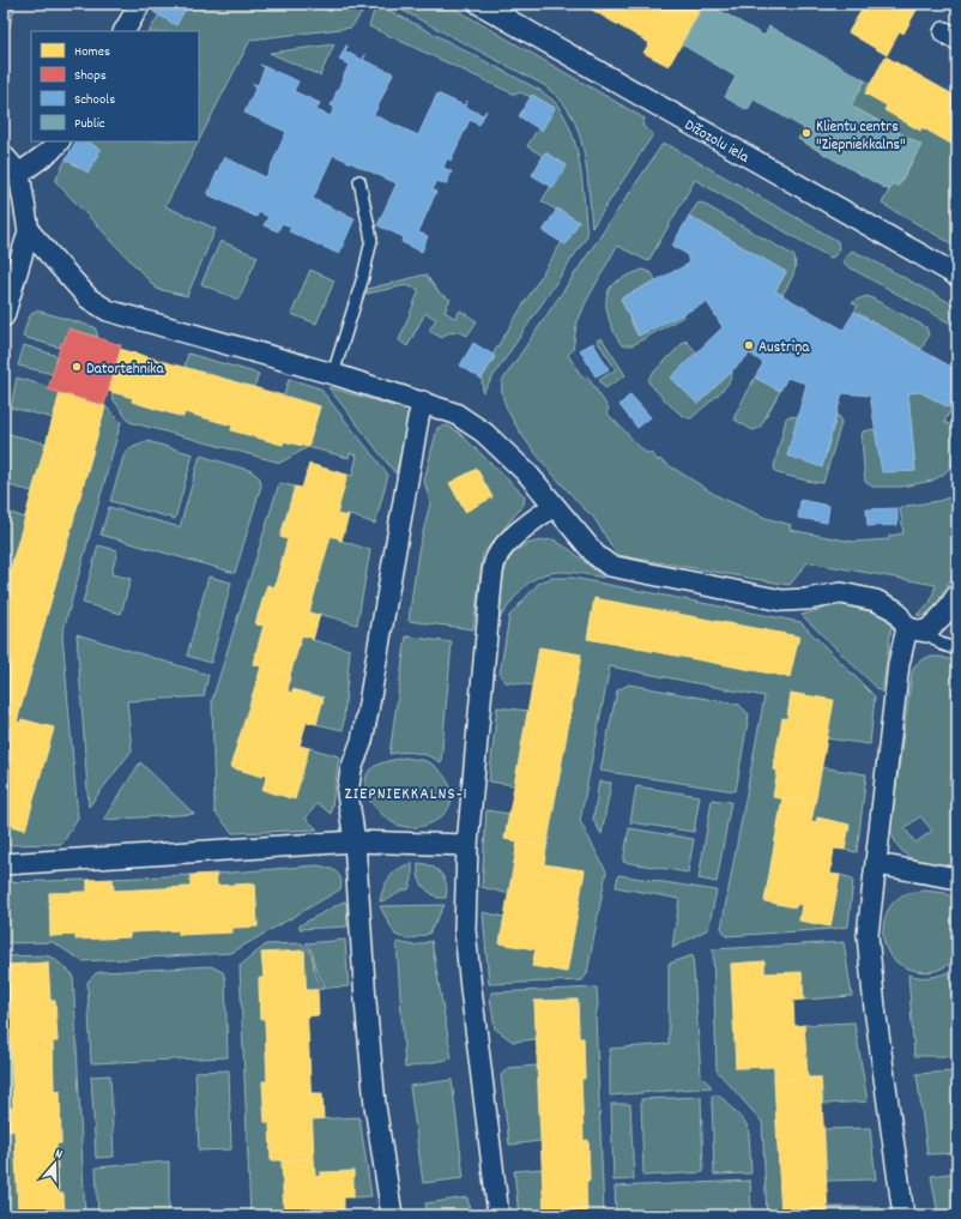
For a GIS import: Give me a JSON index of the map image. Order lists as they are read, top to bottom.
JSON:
{
  "streets": {
    "street": ["Dižozolu iela"]
  },
  "districts": ["ZIEPNIEKKALNS-1"],
  "places": ["Klientu centrs \"Ziepniekkalns\"", "Austriņa", "Datortehnika"],
  "legend": [
    "Homes",
    "Shops",
    "Schools",
    "Public"
  ],
  "north": "top"
}
